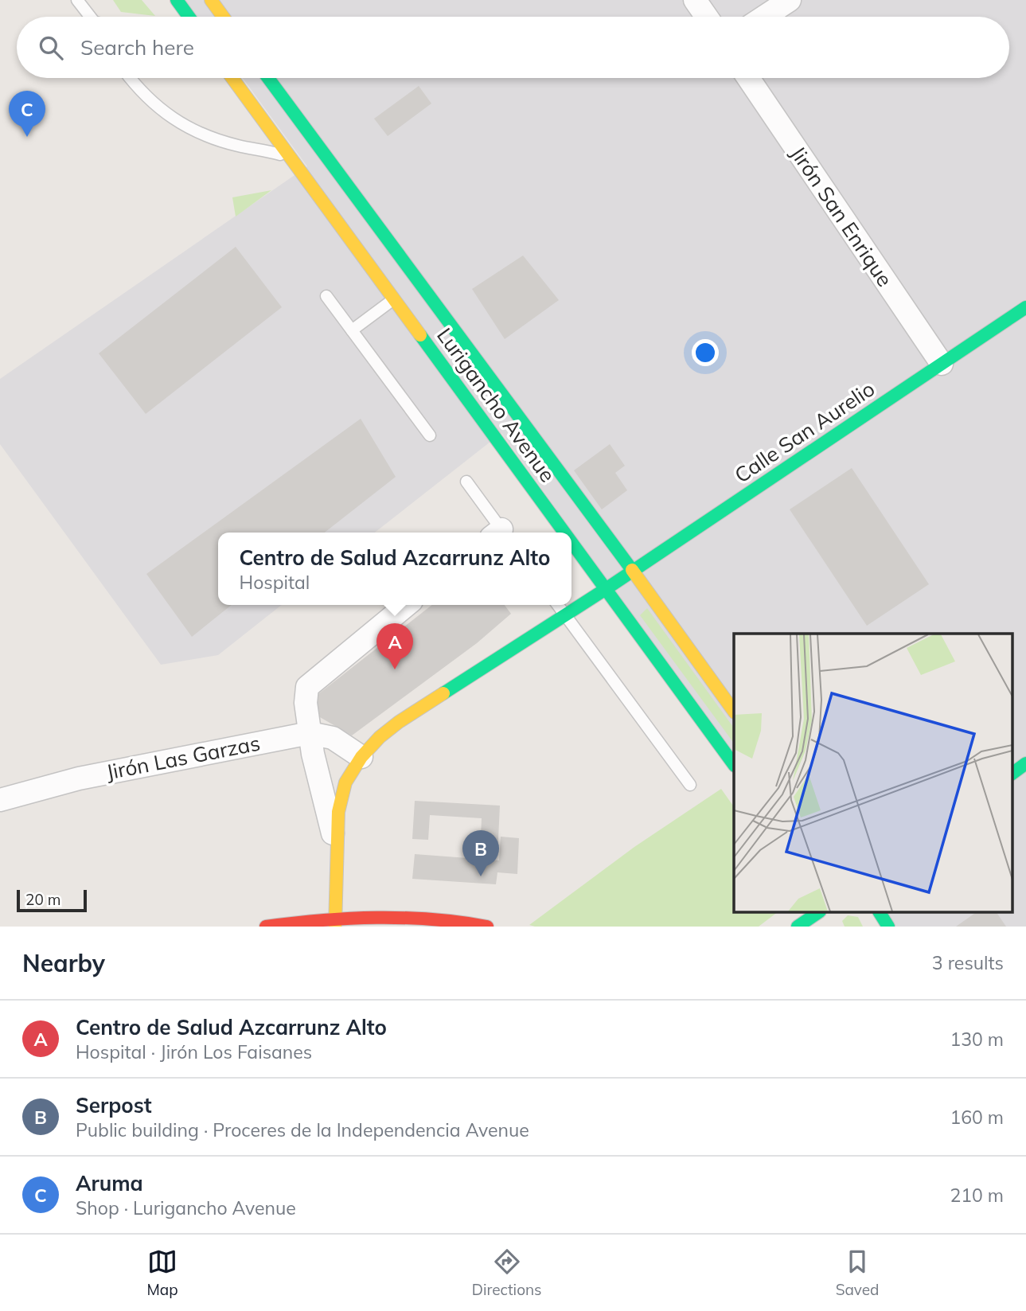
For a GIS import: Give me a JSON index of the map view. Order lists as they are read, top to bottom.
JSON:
{
  "streets": {
    "main road": ["Lurigancho Avenue", "Calle San Aurelio"],
    "street": ["Jirón San Enrique", "Jirón Las Garzas"]
  },
  "crossings": [
    ["Jirón San Enrique", "Calle San Aurelio"],
    ["Lurigancho Avenue", "Calle San Aurelio"],
    ["Calle San Aurelio", "Jirón Las Garzas"]
  ],
  "scale_bar": "20 m",
  "page": {
    "search": "Search here",
    "pins": ["C", "A", "B"],
    "popup": ["Centro de Salud Azcarrunz Alto", "Hospital"],
    "scale": "20 m",
    "heading": ["Nearby", "3 results"],
    "list": [
      {
        "mark": "A",
        "name": "Centro de Salud Azcarrunz Alto",
        "note": "Hospital · Jirón Los Faisanes",
        "value": "130 m"
      },
      {
        "mark": "B",
        "name": "Serpost",
        "note": "Public building · Proceres de la Independencia Avenue",
        "value": "160 m"
      },
      {
        "mark": "C",
        "name": "Aruma",
        "note": "Shop · Lurigancho Avenue",
        "value": "210 m"
      }
    ],
    "nav": ["Map", "Directions", "Saved"]
  }
}
